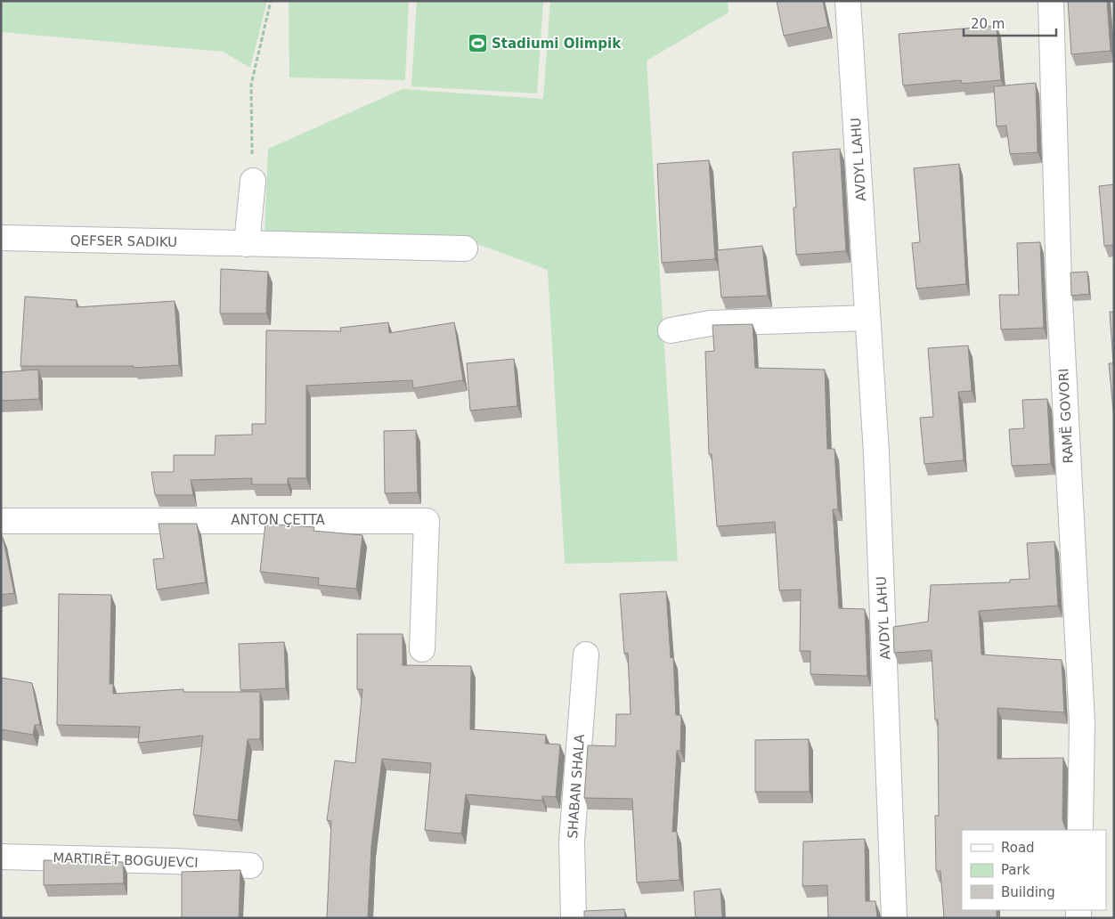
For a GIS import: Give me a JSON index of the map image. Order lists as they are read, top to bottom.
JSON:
{
  "streets": {
    "street": [
      "AVDYL LAHU",
      "QEFSER SADIKU",
      "RAMË GOVORI",
      "ANTON ÇETTA",
      "SHABAN SHALA",
      "MARTIRËT BOGUJEVCI"
    ]
  },
  "places": {
    "sports": ["Stadiumi Olimpik"]
  },
  "legend": ["Road", "Park", "Building"],
  "scale_bar": "20 m"
}
